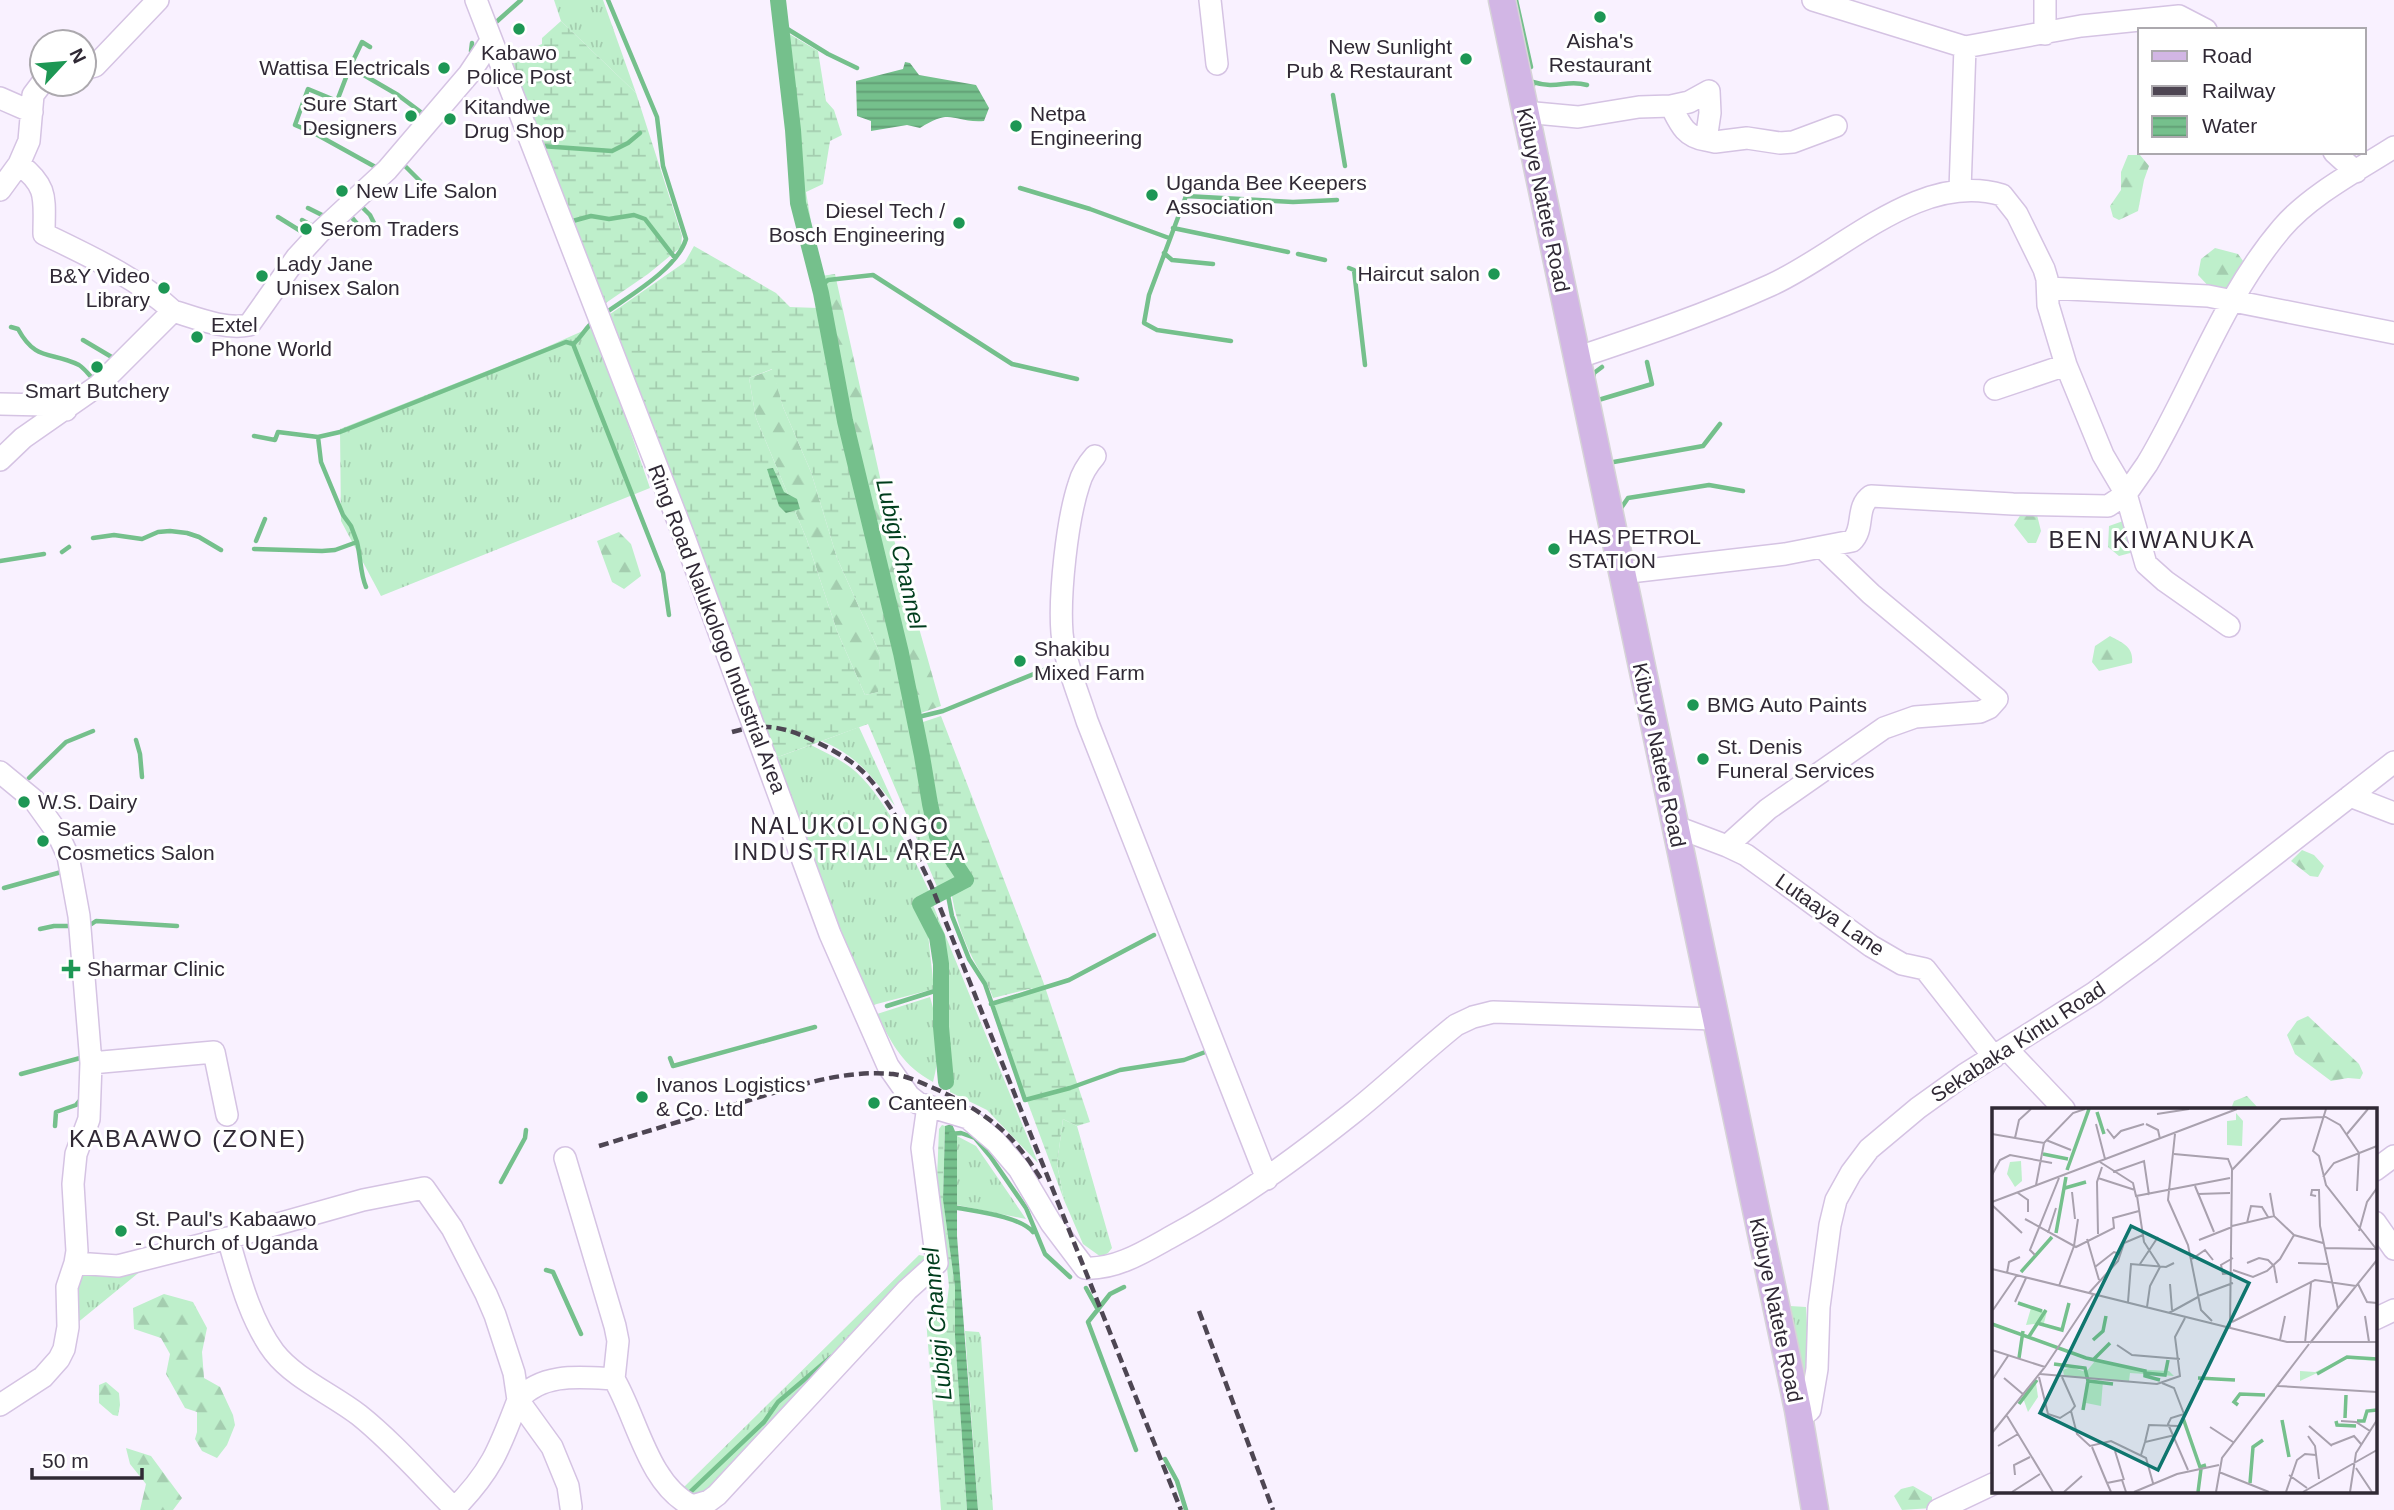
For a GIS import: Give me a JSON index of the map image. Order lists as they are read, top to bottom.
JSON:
{
  "streets": {
    "main road": ["Kibuye Natete Road"],
    "street": ["Ring Road Nalukologo Industrial Area", "Lutaaya Lane", "Sekabaka Kintu Road"]
  },
  "crossings": [
    ["Kibuye Natete Road", "Ring Road Nalukologo Industrial Area"],
    ["Kibuye Natete Road", "Lutaaya Lane"],
    ["Kibuye Natete Road", "Sekabaka Kintu Road"],
    ["Lutaaya Lane", "Sekabaka Kintu Road"]
  ],
  "districts": ["BEN KIWANUKA", "NALUKOLONGO INDUSTRIAL AREA", "KABAAWO (ZONE)"],
  "water": ["Lubigi Channel"],
  "places": {
    "other": [
      "Aisha's Restaurant",
      "Kabawo Police Post",
      "New Sunlight Pub & Restaurant",
      "Wattisa Electricals",
      "Sure Start Designers",
      "Kitandwe Drug Shop",
      "Netpa Engineering",
      "New Life Salon",
      "Uganda Bee Keepers Association",
      "Diesel Tech / Bosch Engineering",
      "Serom Traders",
      "Haircut salon",
      "Lady Jane Unisex Salon",
      "B&Y Video Library",
      "Extel Phone World",
      "Smart Butchery",
      "HAS PETROL STATION",
      "Shakibu Mixed Farm",
      "BMG Auto Paints",
      "St. Denis Funeral Services",
      "W.S. Dairy",
      "Samie Cosmetics Salon",
      "Ivanos Logistics & Co. Ltd",
      "Canteen",
      "St. Paul's Kabaawo - Church of Uganda"
    ],
    "health": ["Sharmar Clinic"]
  },
  "legend": ["Road", "Railway", "Water"],
  "scale_bar": "50 m",
  "north": "top right"
}
